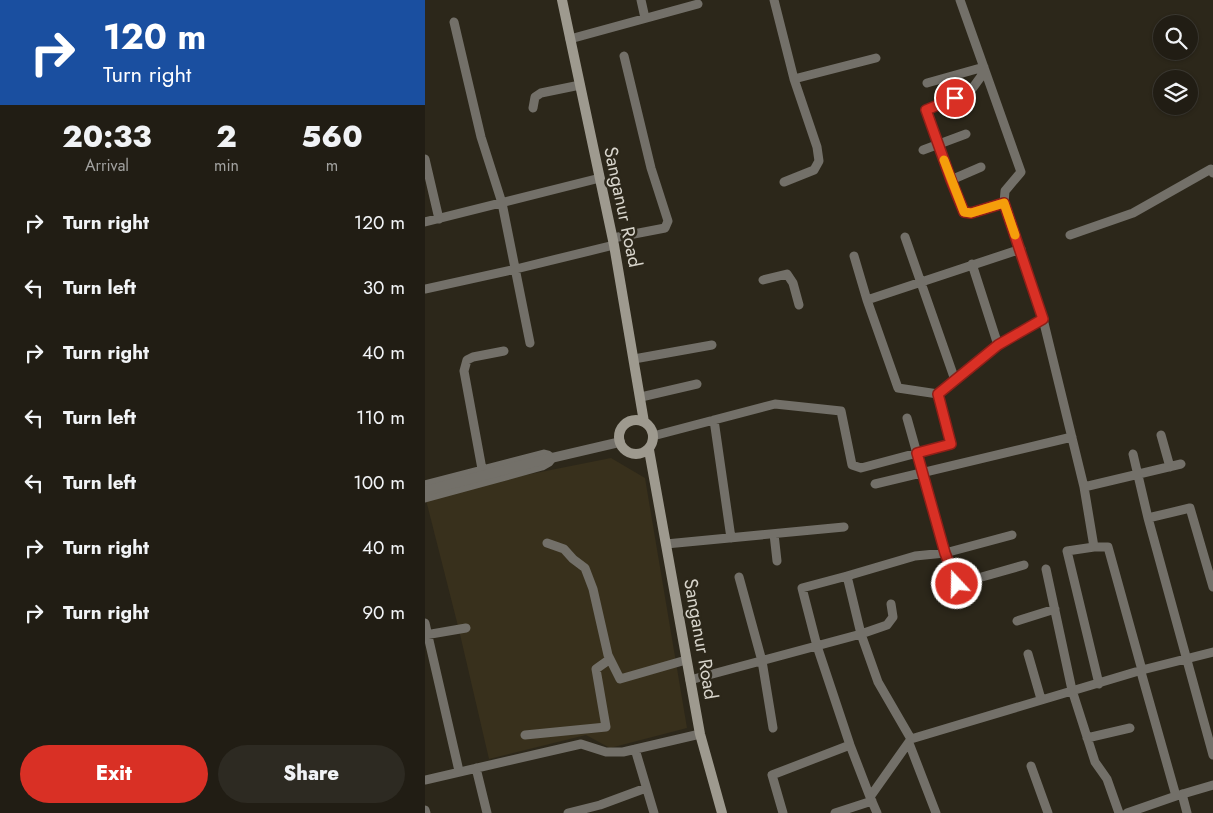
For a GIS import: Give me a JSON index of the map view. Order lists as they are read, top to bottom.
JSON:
{
  "streets": {
    "main road": ["Sanganur Road"]
  },
  "page": {
    "turn": ["120 m", "Turn right"],
    "eta": [
      "20:33",
      "Arrival",
      "2",
      "min",
      "560",
      "m"
    ],
    "list": [
      {
        "name": "Turn right",
        "value": "120 m"
      },
      {
        "name": "Turn left",
        "value": "30 m"
      },
      {
        "name": "Turn right",
        "value": "40 m"
      },
      {
        "name": "Turn left",
        "value": "110 m"
      },
      {
        "name": "Turn left",
        "value": "100 m"
      },
      {
        "name": "Turn right",
        "value": "40 m"
      },
      {
        "name": "Turn right",
        "value": "90 m"
      }
    ],
    "buttons": ["Exit", "Share"]
  }
}
